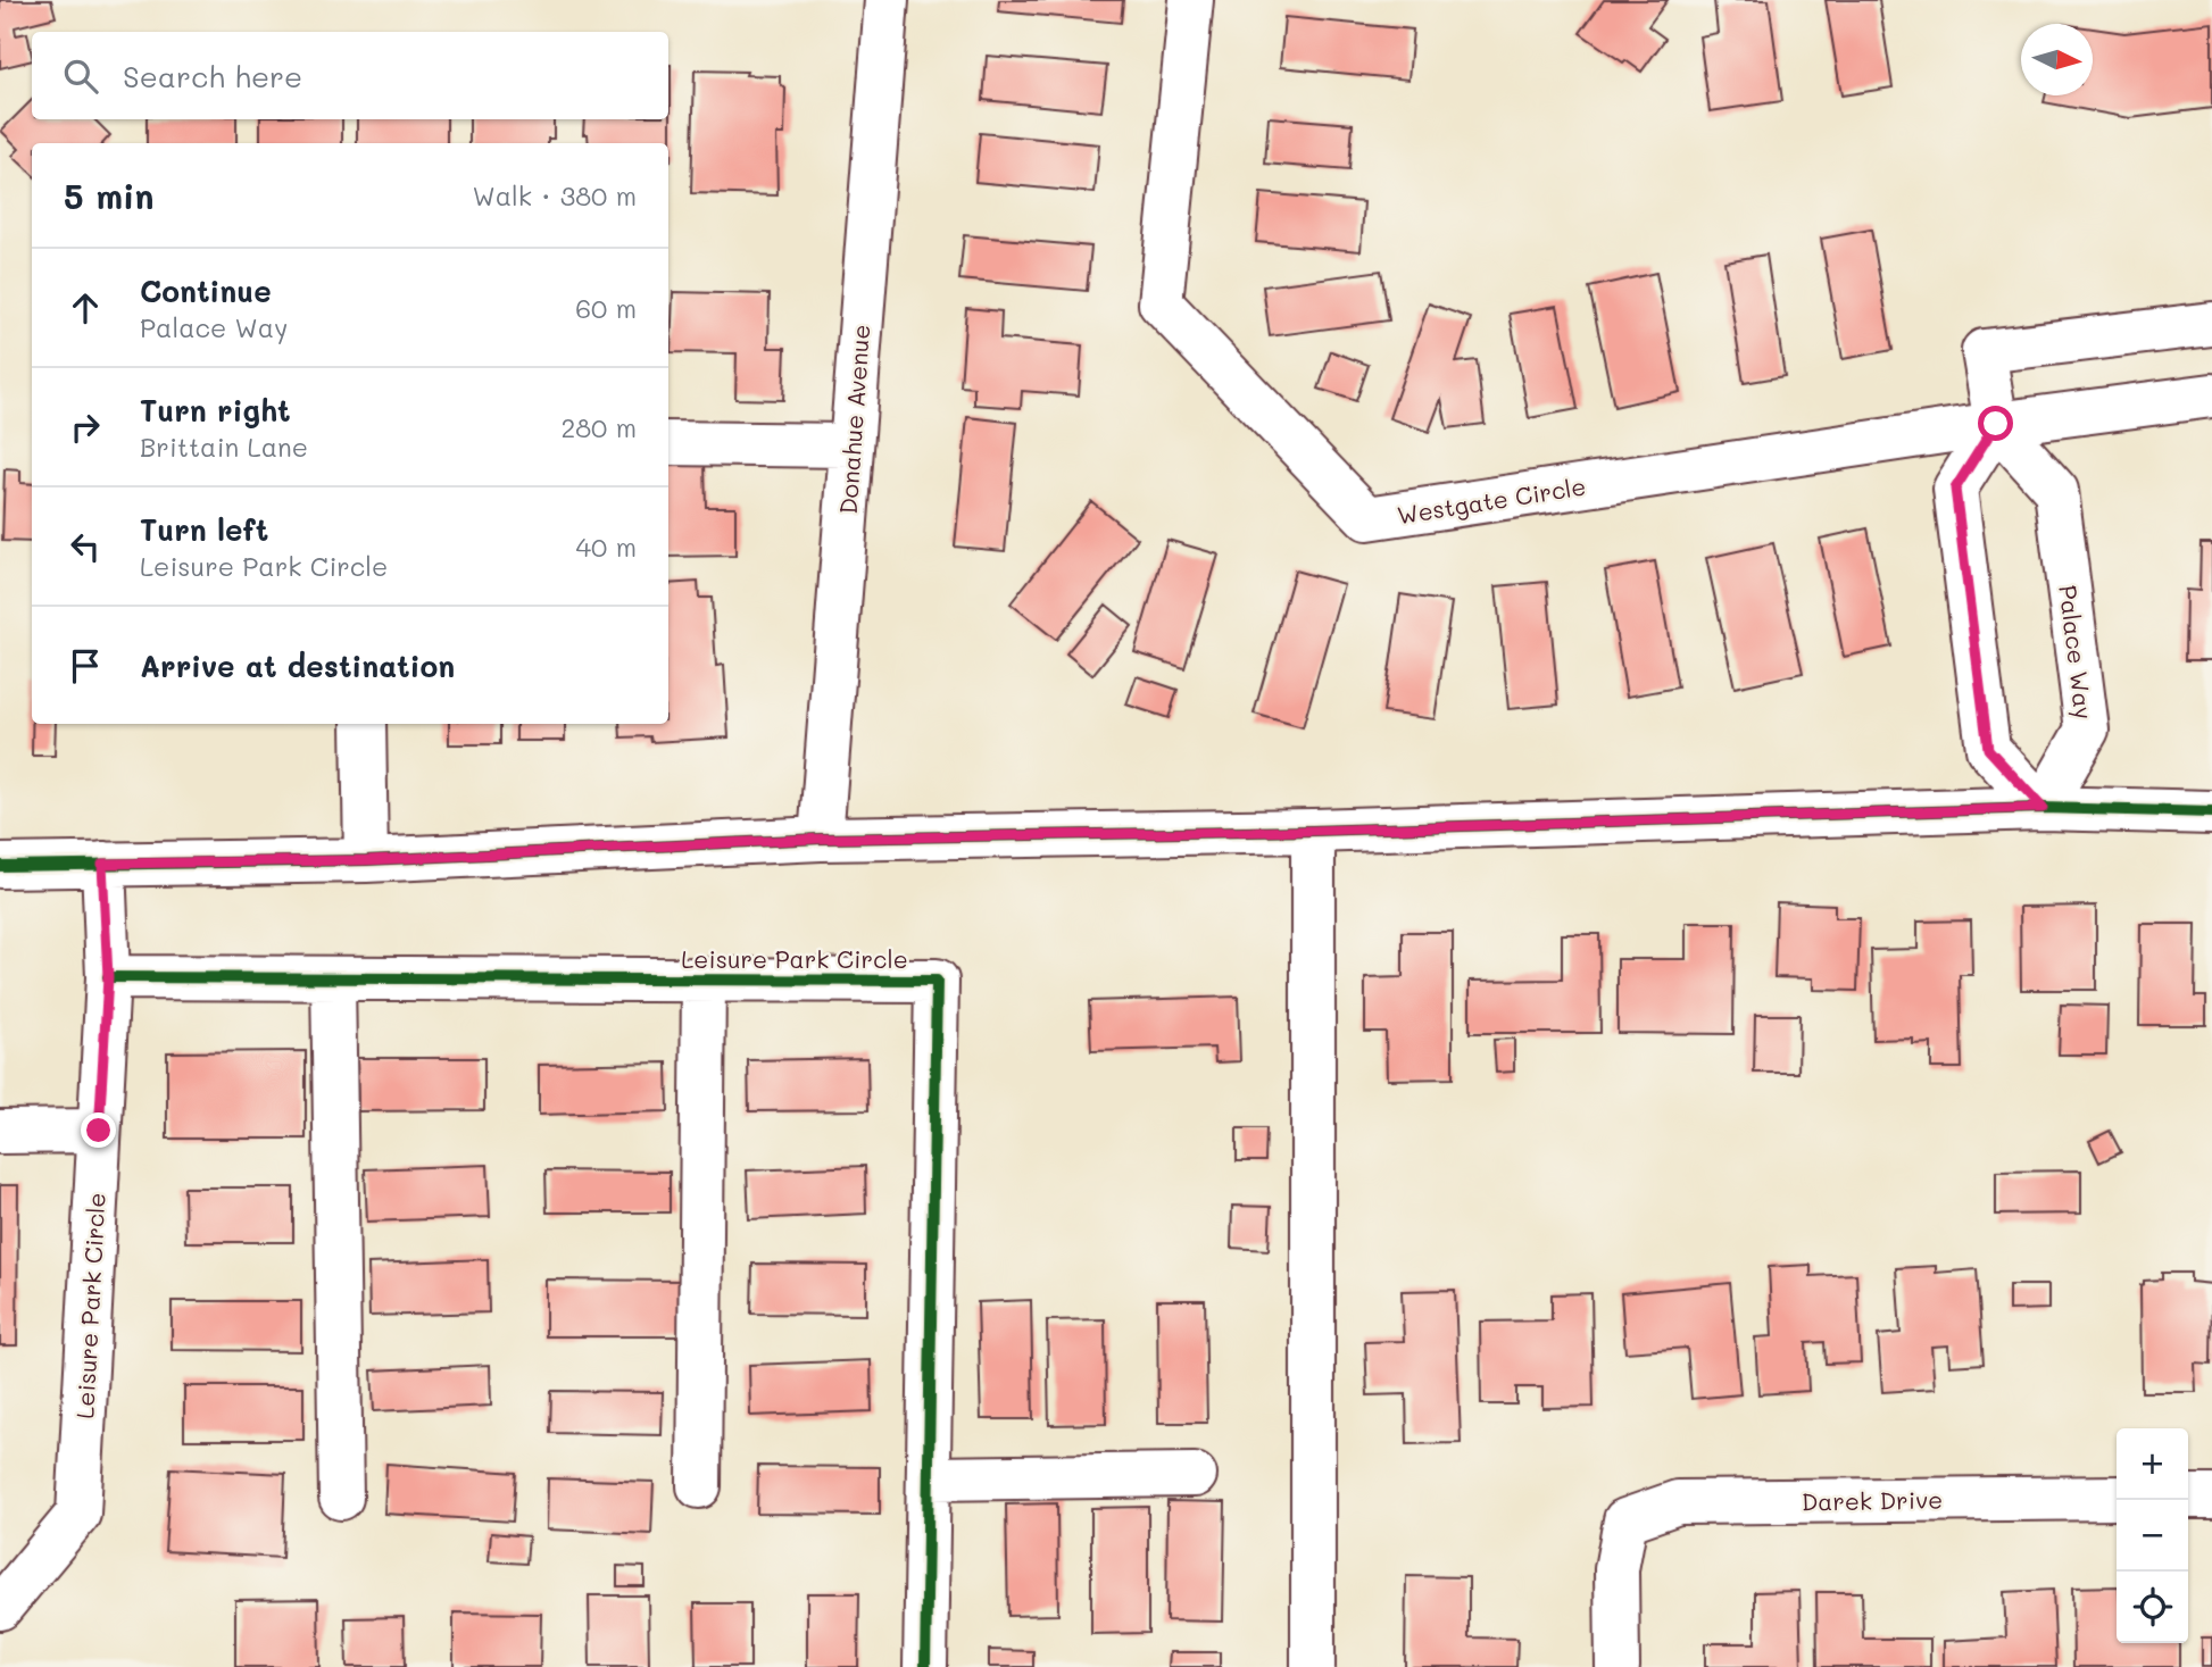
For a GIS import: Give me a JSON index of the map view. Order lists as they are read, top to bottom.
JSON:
{
  "streets": {
    "street": [
      "Donahue Avenue",
      "Westgate Circle",
      "Palace Way",
      "Leisure Park Circle",
      "Darek Drive"
    ]
  },
  "crossings": [
    ["Westgate Circle", "Palace Way"]
  ],
  "north": "right",
  "page": {
    "search": "Search here",
    "heading": ["5 min", "Walk · 380 m"],
    "list": [
      ["Continue", "Palace Way", "60 m"],
      ["Turn right", "Brittain Lane", "280 m"],
      ["Turn left", "Leisure Park Circle", "40 m"],
      "Arrive at destination"
    ],
    "map_buttons": ["+", "−"]
  }
}
